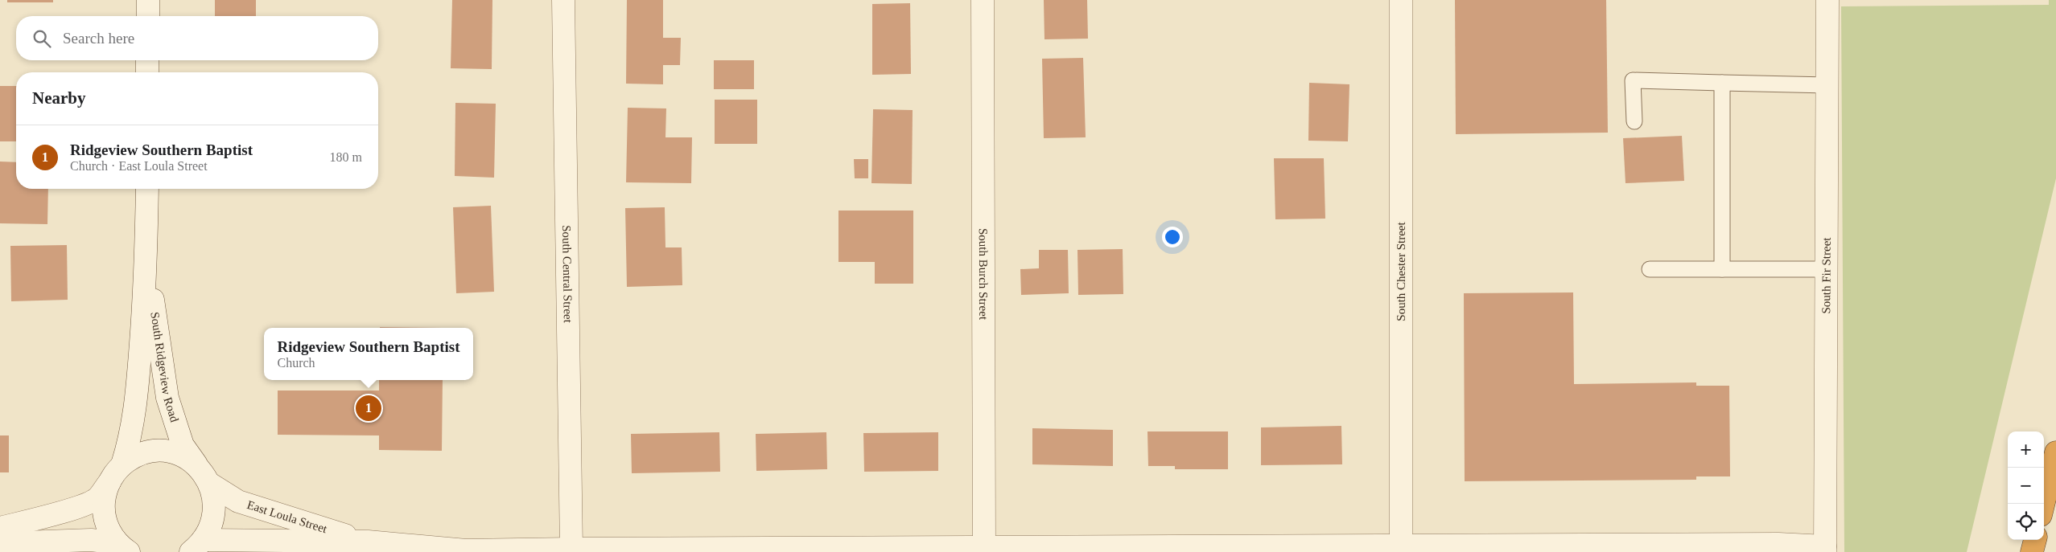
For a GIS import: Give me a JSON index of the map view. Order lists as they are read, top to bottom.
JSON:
{
  "streets": {
    "street": [
      "South Chester Street",
      "South Central Street",
      "South Burch Street",
      "South Fir Street",
      "South Ridgeview Road",
      "East Loula Street"
    ]
  },
  "crossings": [
    ["South Chester Street", "East Loula Street"],
    ["South Central Street", "East Loula Street"],
    ["South Burch Street", "East Loula Street"],
    ["South Fir Street", "East Loula Street"],
    ["South Ridgeview Road", "East Loula Street"]
  ],
  "page": {
    "search": "Search here",
    "heading": "Nearby",
    "list": [
      {
        "mark": "1",
        "name": "Ridgeview Southern Baptist",
        "note": "Church · East Loula Street",
        "value": "180 m"
      }
    ],
    "popup": ["Ridgeview Southern Baptist", "Church"],
    "pins": "1",
    "map_buttons": ["+", "−"]
  }
}
